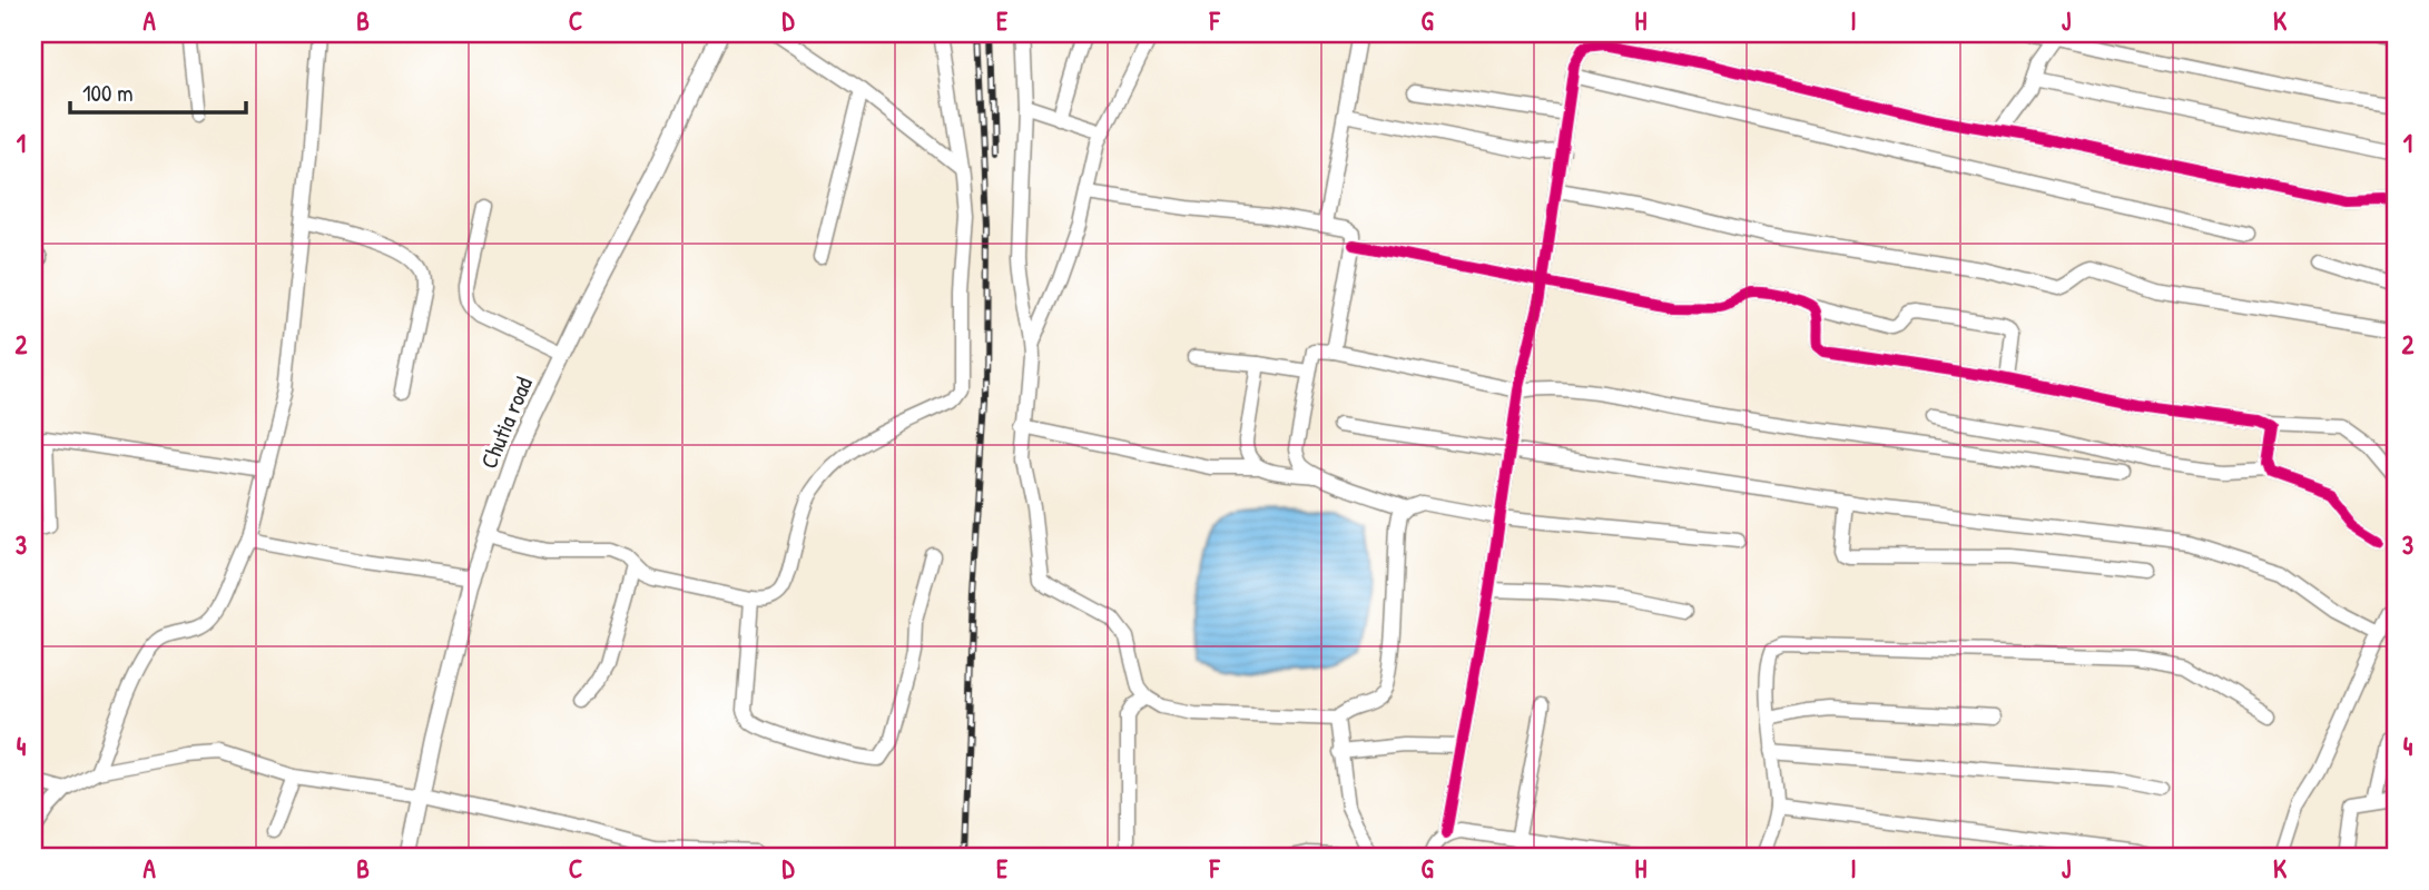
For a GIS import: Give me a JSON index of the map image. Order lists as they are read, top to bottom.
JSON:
{
  "streets": {
    "street": ["Chutia road"]
  },
  "scale_bar": "100 m",
  "grid": {
    "columns": [
      "A",
      "B",
      "C",
      "D",
      "E",
      "F",
      "G",
      "H",
      "I",
      "J",
      "K"
    ],
    "rows": [
      "1",
      "2",
      "3",
      "4"
    ]
  }
}
